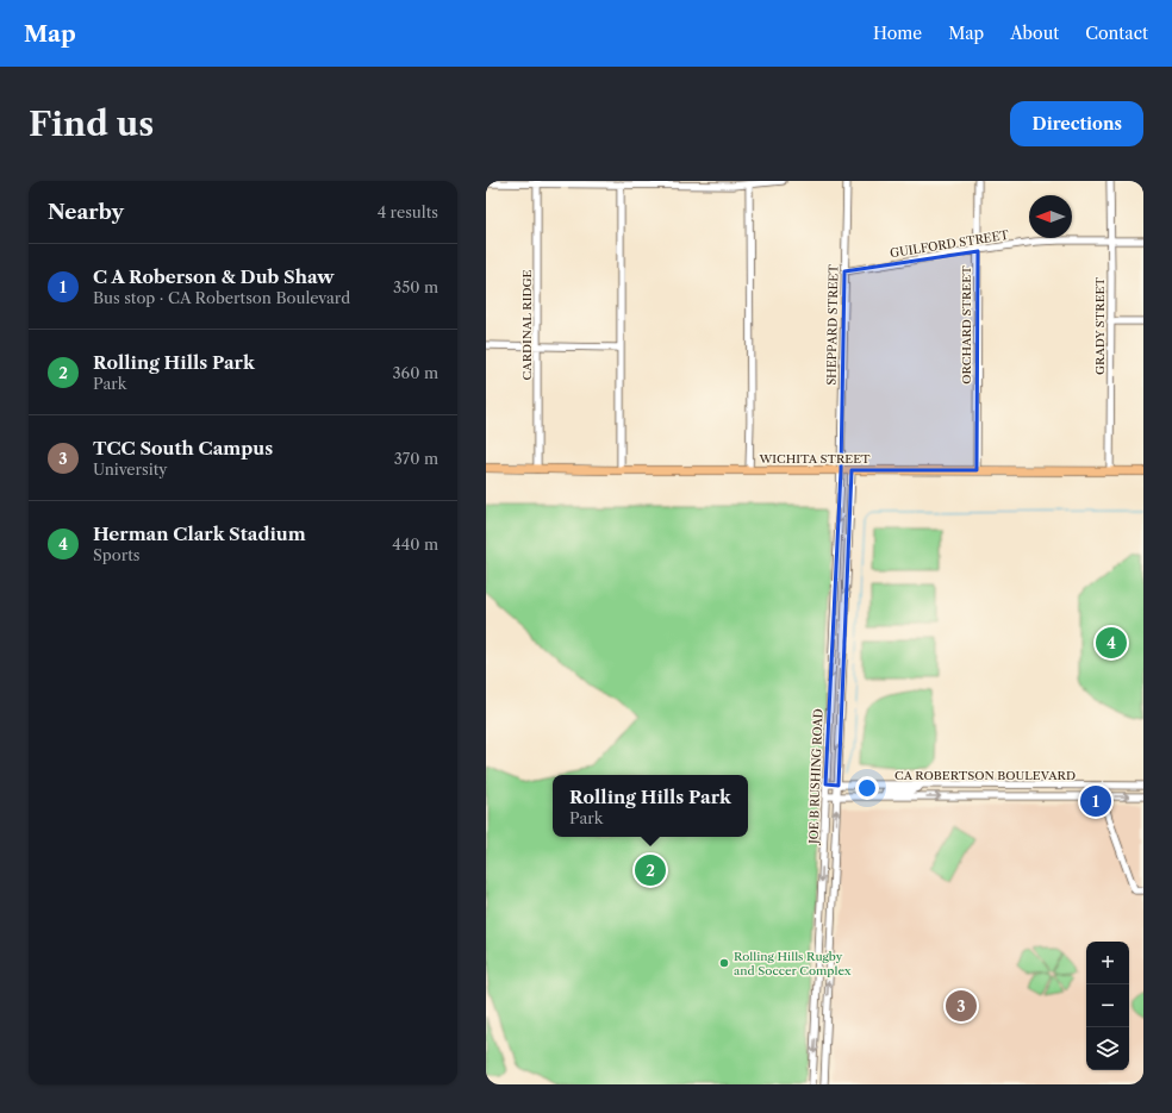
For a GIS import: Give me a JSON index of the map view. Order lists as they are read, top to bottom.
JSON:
{
  "streets": {
    "main road": ["WICHITA STREET"],
    "street": [
      "GUILFORD STREET",
      "CARDINAL RIDGE",
      "SHEPPARD STREET",
      "ORCHARD STREET",
      "GRADY STREET",
      "CA ROBERTSON BOULEVARD",
      "JOE B RUSHING ROAD"
    ]
  },
  "crossings": [
    ["GUILFORD STREET", "SHEPPARD STREET"],
    ["GUILFORD STREET", "ORCHARD STREET"],
    ["GUILFORD STREET", "GRADY STREET"],
    ["CARDINAL RIDGE", "WICHITA STREET"],
    ["SHEPPARD STREET", "WICHITA STREET"],
    ["SHEPPARD STREET", "JOE B RUSHING ROAD"],
    ["ORCHARD STREET", "WICHITA STREET"],
    ["GRADY STREET", "WICHITA STREET"],
    ["WICHITA STREET", "JOE B RUSHING ROAD"],
    ["CA ROBERTSON BOULEVARD", "JOE B RUSHING ROAD"]
  ],
  "places": ["Rolling Hills Rugby and Soccer Complex"],
  "north": "left",
  "page": {
    "header": "Map",
    "nav": [
      "Home",
      "Map",
      "About",
      "Contact"
    ],
    "buttons": "Directions",
    "title": "Find us",
    "heading": ["Nearby", "4 results"],
    "list": [
      {
        "mark": "1",
        "name": "C A Roberson & Dub Shaw",
        "note": "Bus stop · CA Robertson Boulevard",
        "value": "350 m"
      },
      {
        "mark": "2",
        "name": "Rolling Hills Park",
        "note": "Park",
        "value": "360 m"
      },
      {
        "mark": "3",
        "name": "TCC South Campus",
        "note": "University",
        "value": "370 m"
      },
      {
        "mark": "4",
        "name": "Herman Clark Stadium",
        "note": "Sports",
        "value": "440 m"
      }
    ],
    "pins": [
      "4",
      "1",
      "2",
      "3"
    ],
    "popup": ["Rolling Hills Park", "Park"],
    "map_buttons": ["+", "−"]
  }
}
